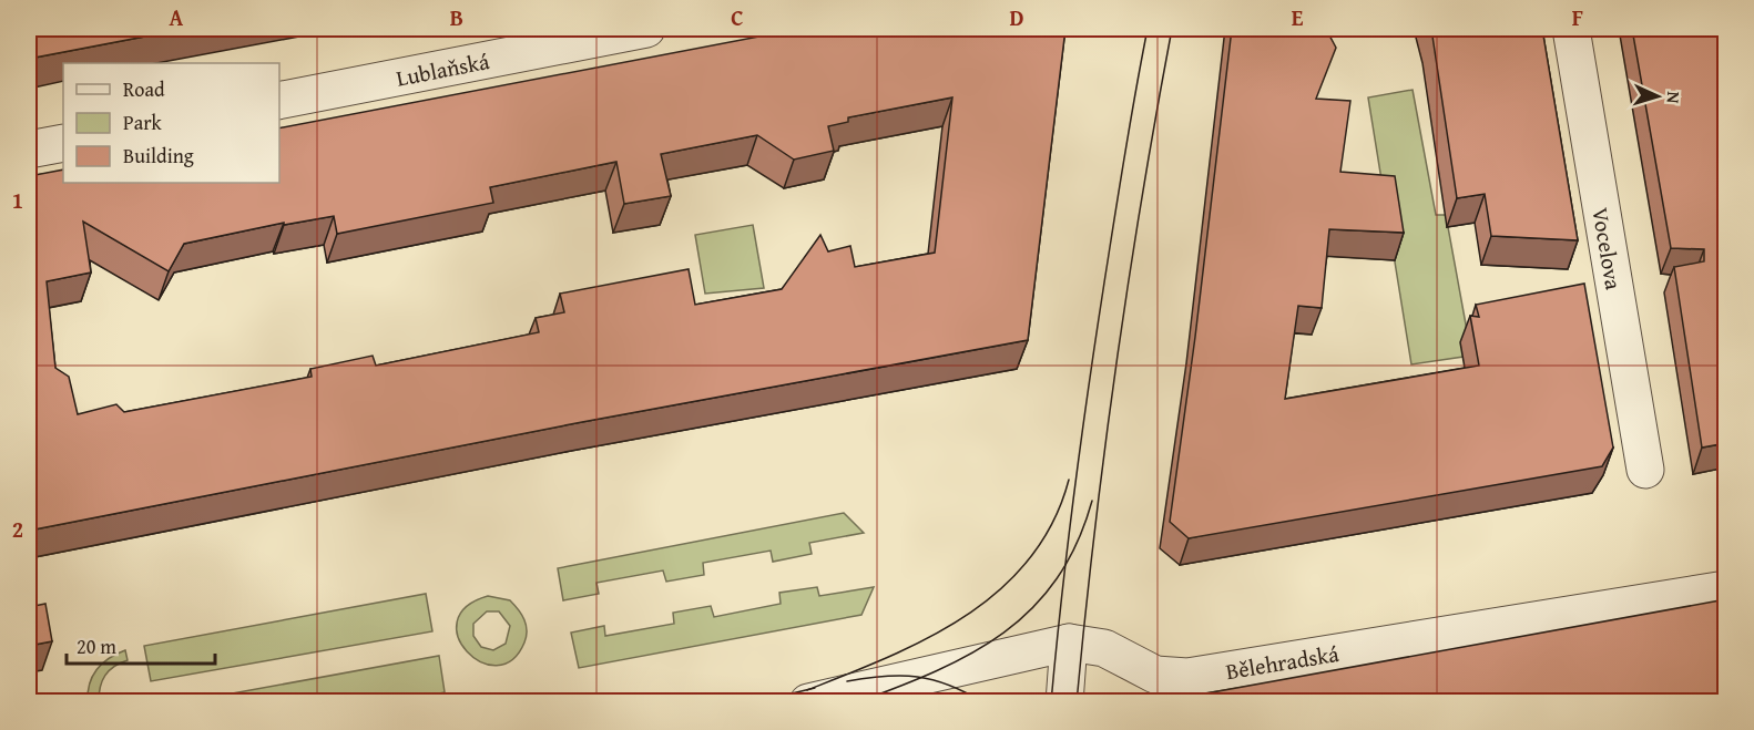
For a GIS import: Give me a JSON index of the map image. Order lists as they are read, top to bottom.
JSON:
{
  "streets": {
    "street": ["Lublaňská", "Vocelova", "Bělehradská"]
  },
  "legend": ["Road", "Park", "Building"],
  "scale_bar": "20 m",
  "north": "right",
  "grid": {
    "columns": [
      "A",
      "B",
      "C",
      "D",
      "E",
      "F"
    ],
    "rows": ["1", "2"]
  }
}
